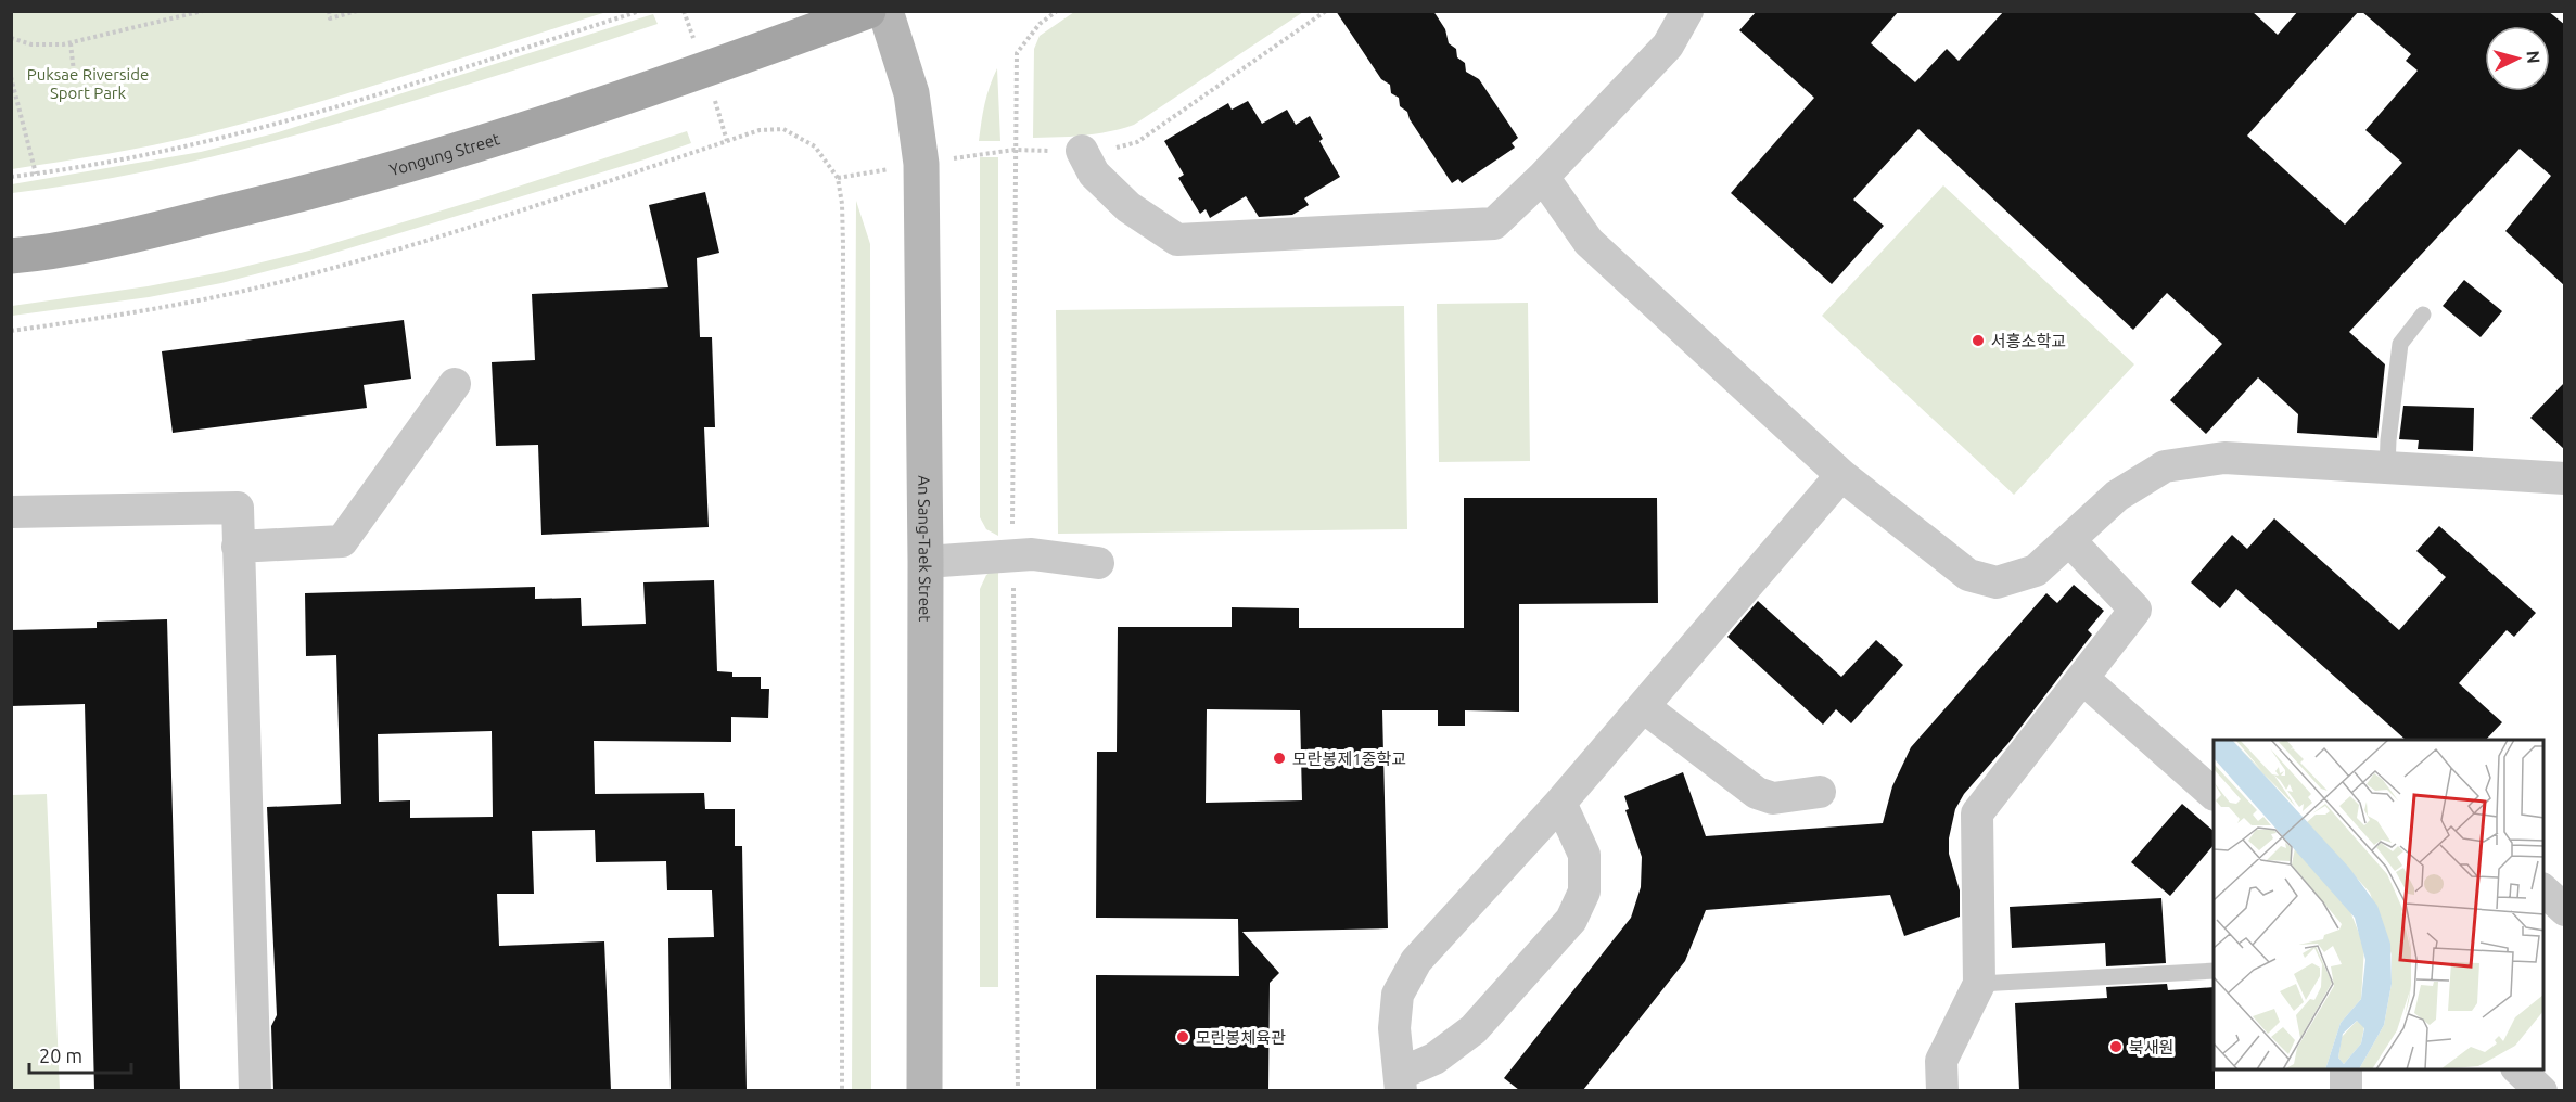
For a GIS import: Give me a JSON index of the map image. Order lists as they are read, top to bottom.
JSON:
{
  "streets": {
    "main road": ["Yongung Street", "An Sang-Taek Street"]
  },
  "parks": ["Puksae Riverside Sport Park"],
  "places": [
    "서흥소학교",
    "모란봉제1중학교",
    "모란봉체육관",
    "북새원"
  ],
  "scale_bar": "20 m",
  "north": "right"
}
